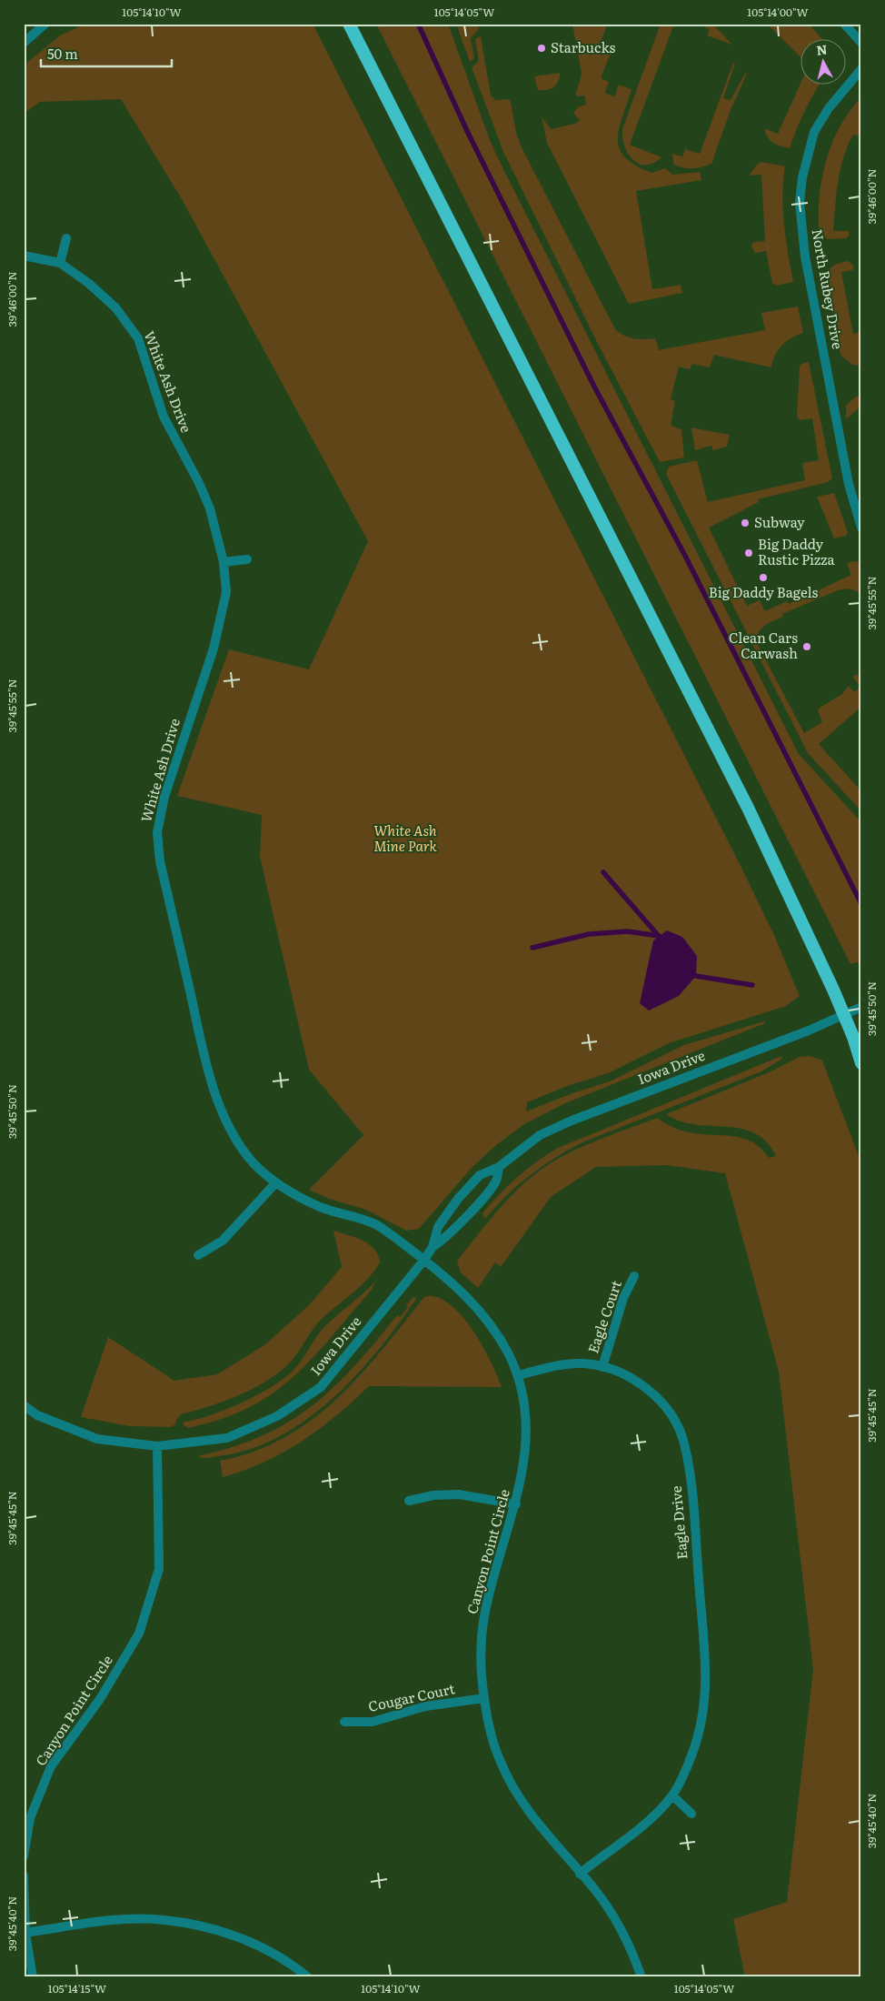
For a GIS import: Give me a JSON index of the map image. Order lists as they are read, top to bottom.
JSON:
{
  "streets": {
    "street": [
      "North Rubey Drive",
      "White Ash Drive",
      "Iowa Drive",
      "Eagle Court",
      "Eagle Drive",
      "Canyon Point Circle",
      "Cougar Court"
    ]
  },
  "crossings": [
    ["White Ash Drive", "Iowa Drive"],
    ["White Ash Drive", "Canyon Point Circle"],
    ["Iowa Drive", "Canyon Point Circle"],
    ["Eagle Court", "Eagle Drive"],
    ["Eagle Drive", "Canyon Point Circle"],
    ["Canyon Point Circle", "Cougar Court"]
  ],
  "parks": ["White Ash Mine Park"],
  "places": [
    "Starbucks",
    "Subway",
    "Big Daddy Rustic Pizza",
    "Big Daddy Bagels",
    "Clean Cars Carwash"
  ],
  "scale_bar": "50 m",
  "north": "top",
  "coordinates": [
    "105°14'10\"W",
    "105°14'05\"W",
    "105°14'00\"W",
    "39°46'00\"N",
    "39°45'55\"N",
    "39°45'50\"N",
    "39°45'45\"N",
    "39°45'40\"N",
    "105°14'15\"W"
  ]
}
